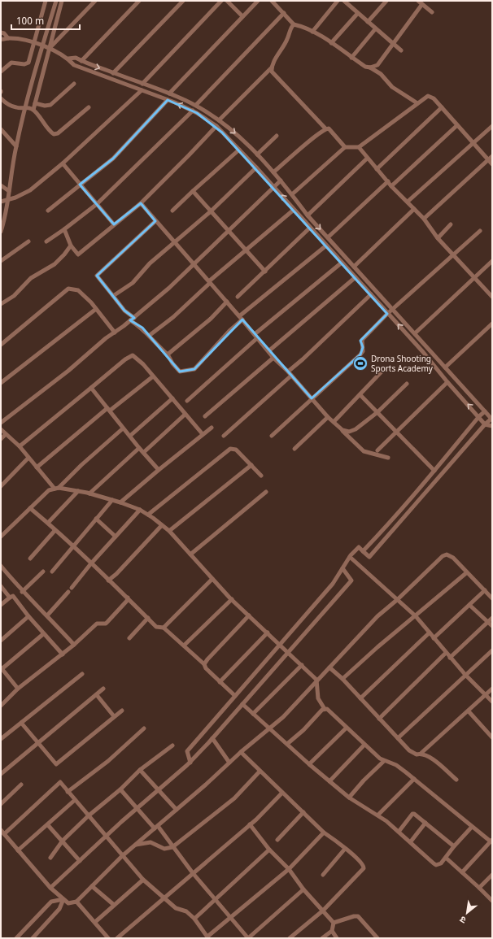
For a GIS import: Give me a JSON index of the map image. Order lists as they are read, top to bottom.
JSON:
{
  "places": {
    "sports": ["Drona Shooting Sports Academy"]
  },
  "scale_bar": "100 m",
  "north": "bottom left"
}
